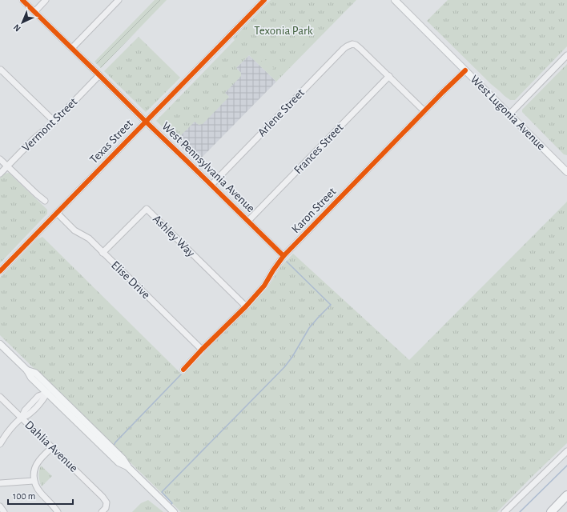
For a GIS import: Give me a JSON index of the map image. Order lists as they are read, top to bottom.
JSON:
{
  "streets": {
    "main road": ["West Lugonia Avenue"],
    "street": [
      "Arlene Street",
      "Vermont Street",
      "Texas Street",
      "Frances Street",
      "West Pennsylvania Avenue",
      "Karon Street",
      "Ashley Way",
      "Elise Drive",
      "Dahlia Avenue"
    ]
  },
  "crossings": [
    ["Arlene Street", "Frances Street"],
    ["Arlene Street", "West Pennsylvania Avenue"],
    ["West Lugonia Avenue", "Karon Street"],
    ["Vermont Street", "West Pennsylvania Avenue"],
    ["Texas Street", "West Pennsylvania Avenue"],
    ["Texas Street", "Elise Drive"],
    ["Frances Street", "West Pennsylvania Avenue"],
    ["West Pennsylvania Avenue", "Karon Street"],
    ["Karon Street", "Ashley Way"],
    ["Karon Street", "Elise Drive"],
    ["Ashley Way", "Elise Drive"]
  ],
  "parks": ["Texonia Park"],
  "scale_bar": "100 m",
  "north": "bottom left"
}
